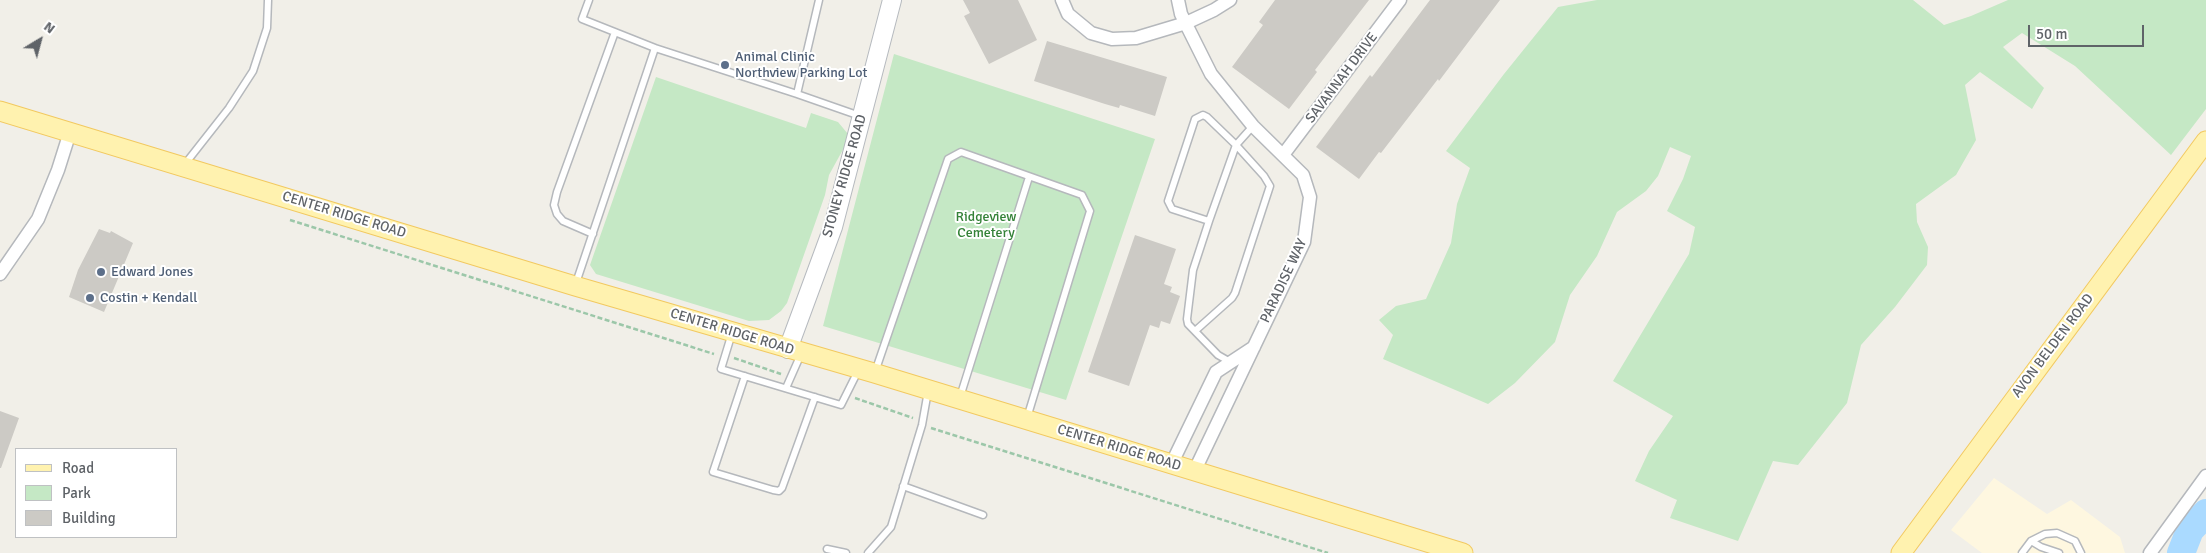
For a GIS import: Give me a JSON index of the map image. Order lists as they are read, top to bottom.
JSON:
{
  "streets": {
    "main road": ["CENTER RIDGE ROAD", "AVON BELDEN ROAD"],
    "street": ["SAVANNAH DRIVE", "STONEY RIDGE ROAD", "PARADISE WAY"]
  },
  "crossings": [
    ["SAVANNAH DRIVE", "PARADISE WAY"],
    ["STONEY RIDGE ROAD", "CENTER RIDGE ROAD"],
    ["CENTER RIDGE ROAD", "PARADISE WAY"]
  ],
  "parks": ["Ridgeview Cemetery"],
  "places": ["Animal Clinic Northview Parking Lot", "Edward Jones", "Costin + Kendall"],
  "legend": ["Road", "Park", "Building"],
  "scale_bar": "50 m",
  "north": "top right"
}
